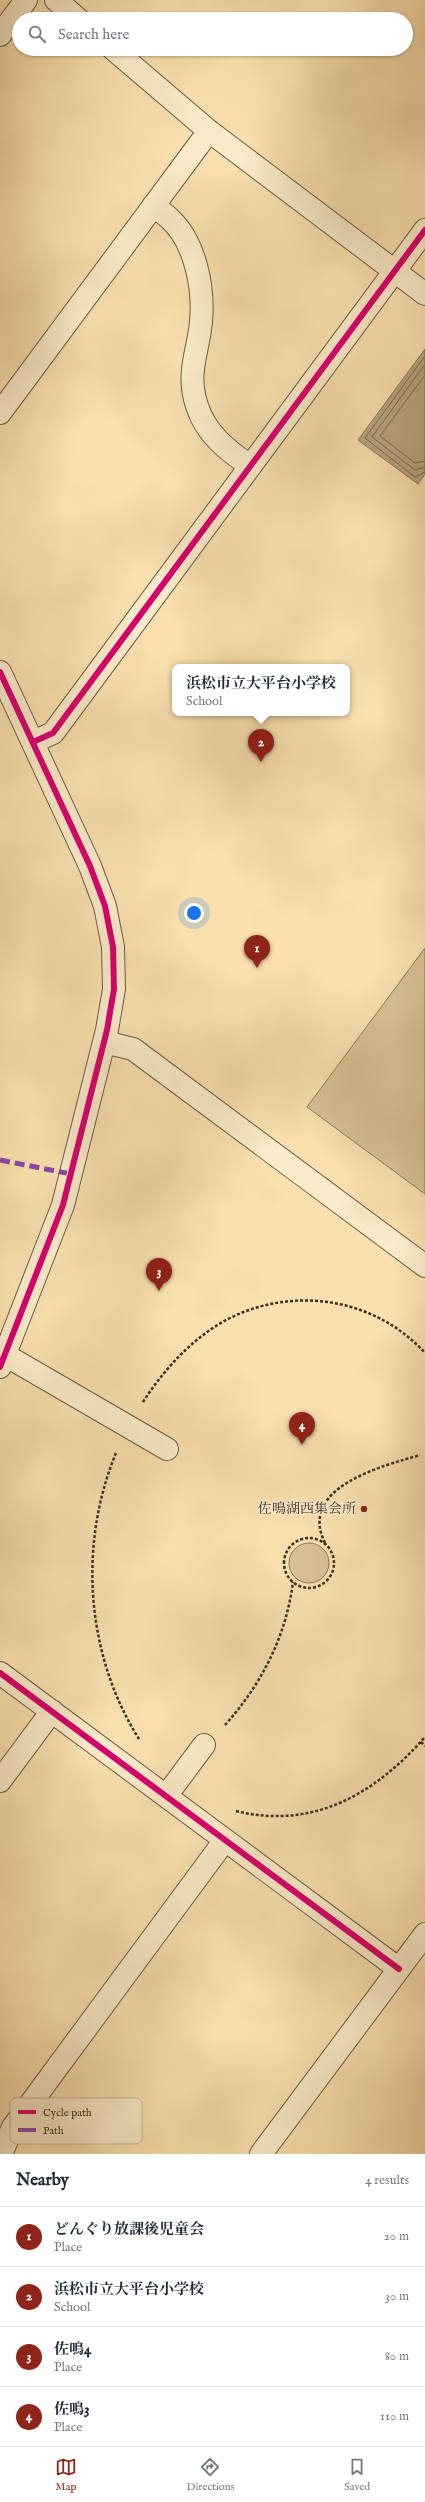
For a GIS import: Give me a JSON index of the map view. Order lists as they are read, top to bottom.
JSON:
{
  "places": ["佐鳴湖西集会所"],
  "legend": ["Cycle path", "Path"],
  "page": {
    "search": "Search here",
    "popup": ["浜松市立大平台小学校", "School"],
    "pins": [
      "2",
      "1",
      "3",
      "4"
    ],
    "heading": ["Nearby", "4 results"],
    "list": [
      {
        "mark": "1",
        "name": "どんぐり放課後児童会",
        "note": "Place",
        "value": "20 m"
      },
      {
        "mark": "2",
        "name": "浜松市立大平台小学校",
        "note": "School",
        "value": "30 m"
      },
      {
        "mark": "3",
        "name": "佐鳴4",
        "note": "Place",
        "value": "80 m"
      },
      {
        "mark": "4",
        "name": "佐鳴3",
        "note": "Place",
        "value": "110 m"
      }
    ],
    "nav": ["Map", "Directions", "Saved"]
  }
}
